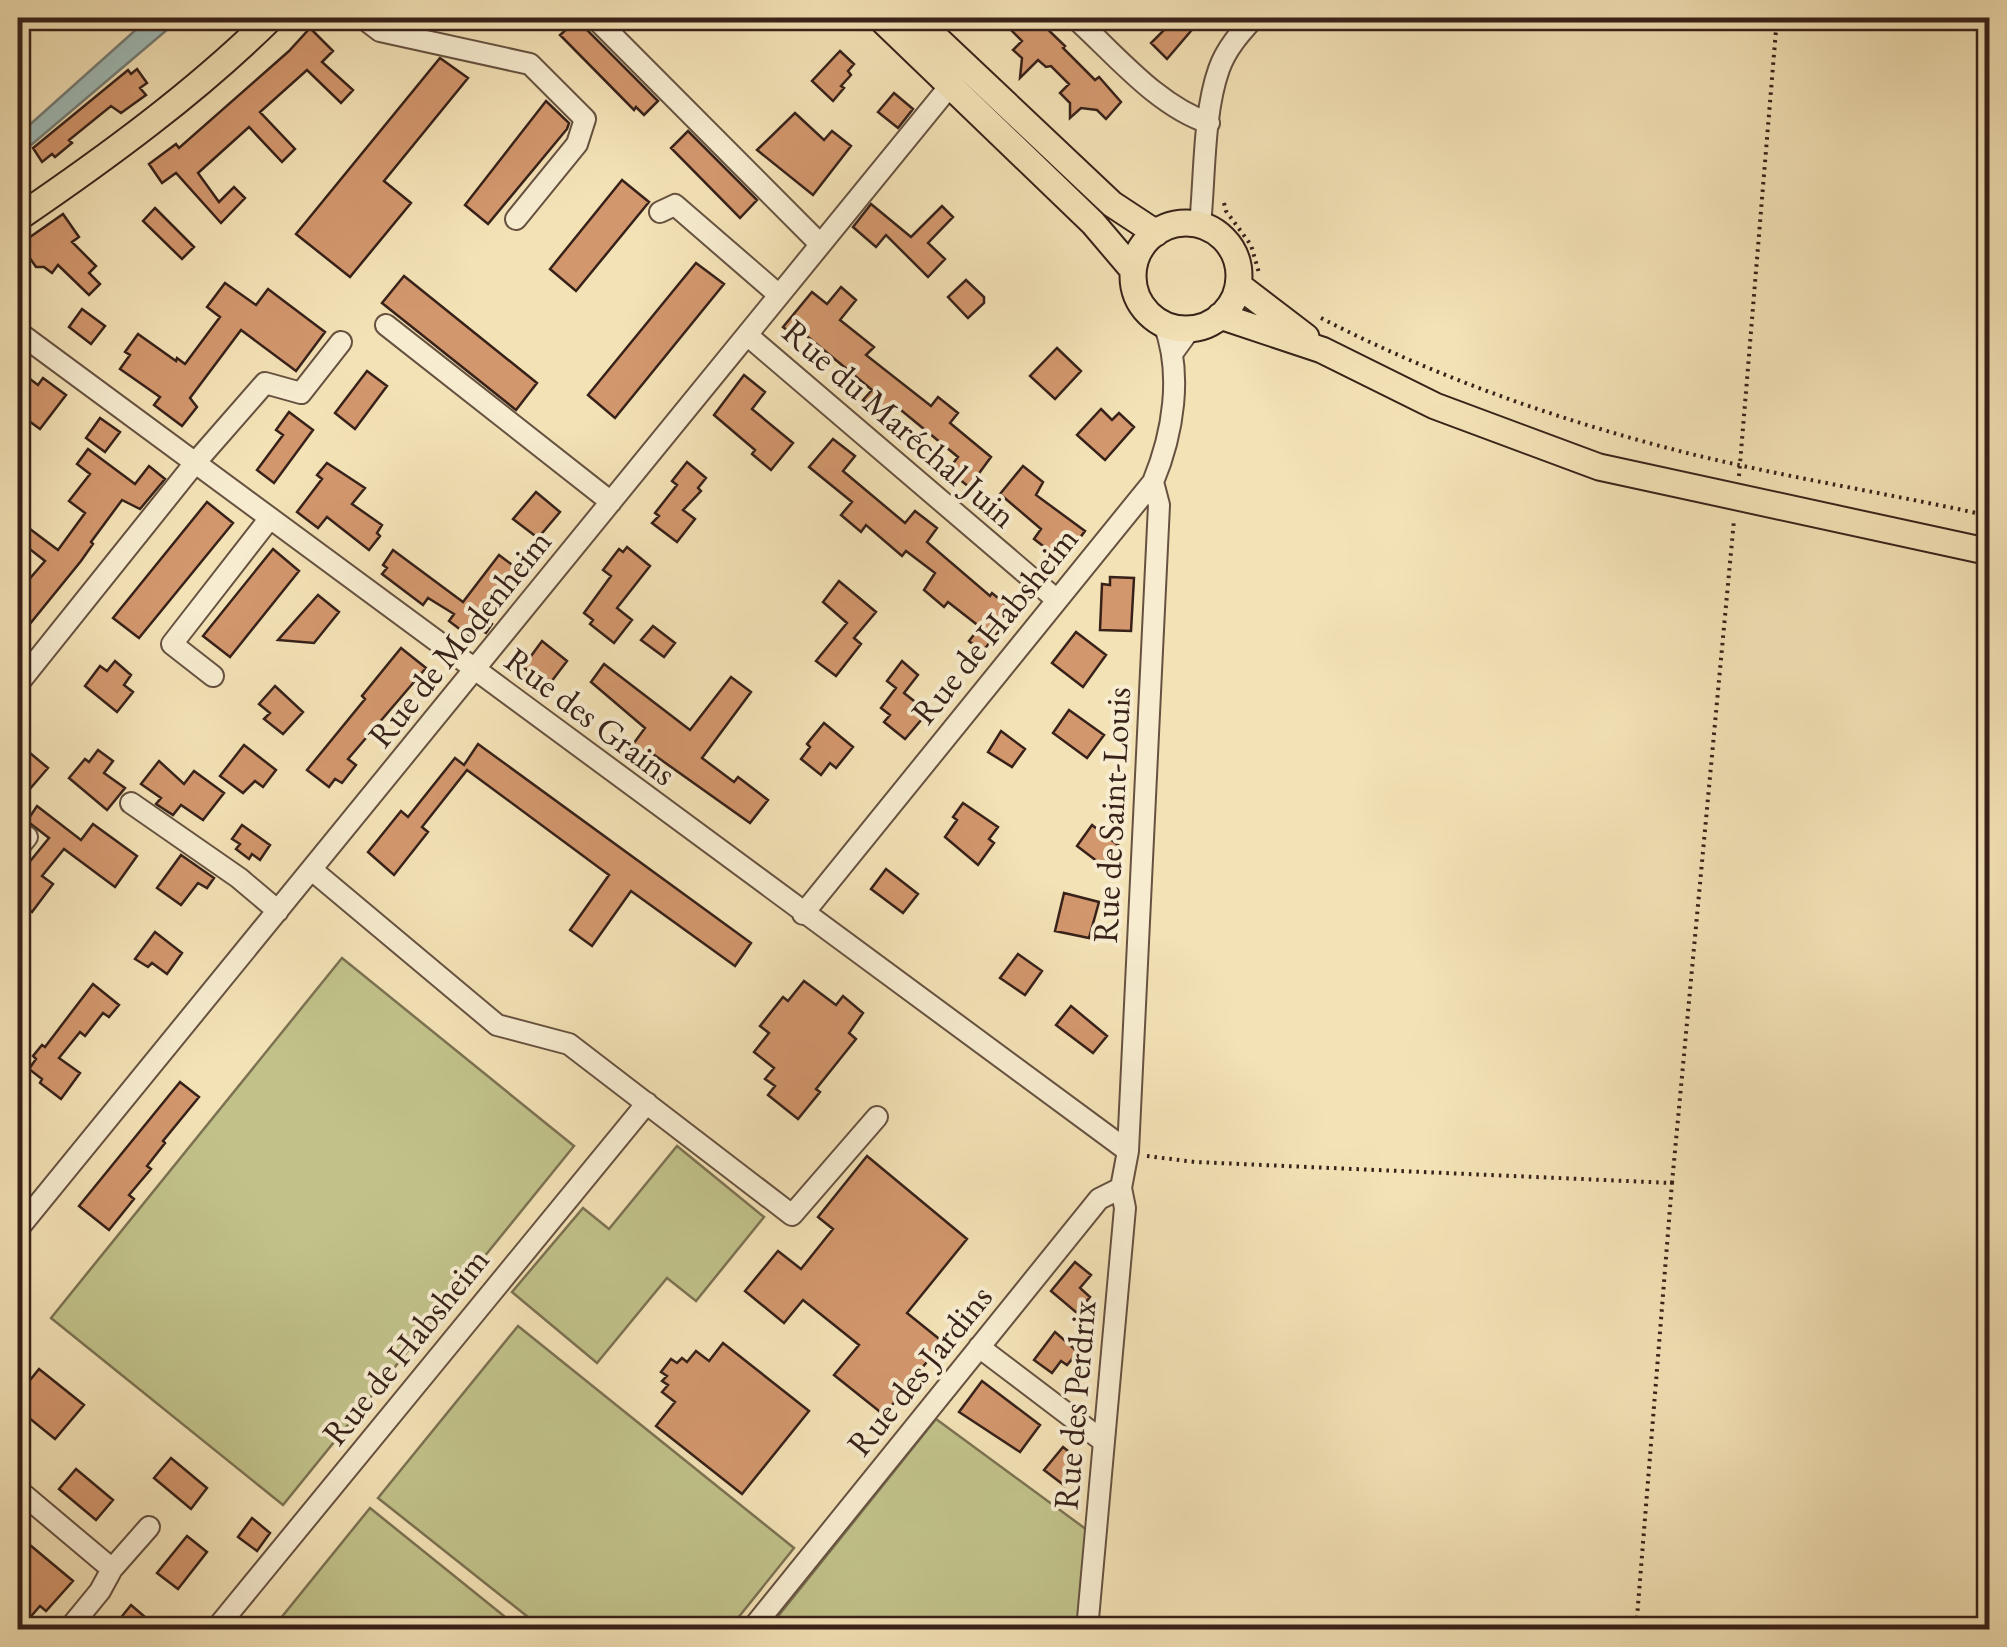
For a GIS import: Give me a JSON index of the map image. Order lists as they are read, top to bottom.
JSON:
{
  "streets": {
    "street": [
      "Rue du Maréchal Juin",
      "Rue de Habsheim",
      "Rue de Modenheim",
      "Rue des Grains",
      "Rue de Saint-Louis",
      "Rue des Jardins",
      "Rue des Perdrix"
    ]
  },
  "crossings": [
    ["Rue du Maréchal Juin", "Rue de Habsheim"],
    ["Rue du Maréchal Juin", "Rue de Modenheim"],
    ["Rue de Habsheim", "Rue des Grains"],
    ["Rue de Habsheim", "Rue de Saint-Louis"],
    ["Rue de Modenheim", "Rue des Grains"],
    ["Rue des Grains", "Rue de Saint-Louis"],
    ["Rue des Jardins", "Rue des Perdrix"]
  ]
}
